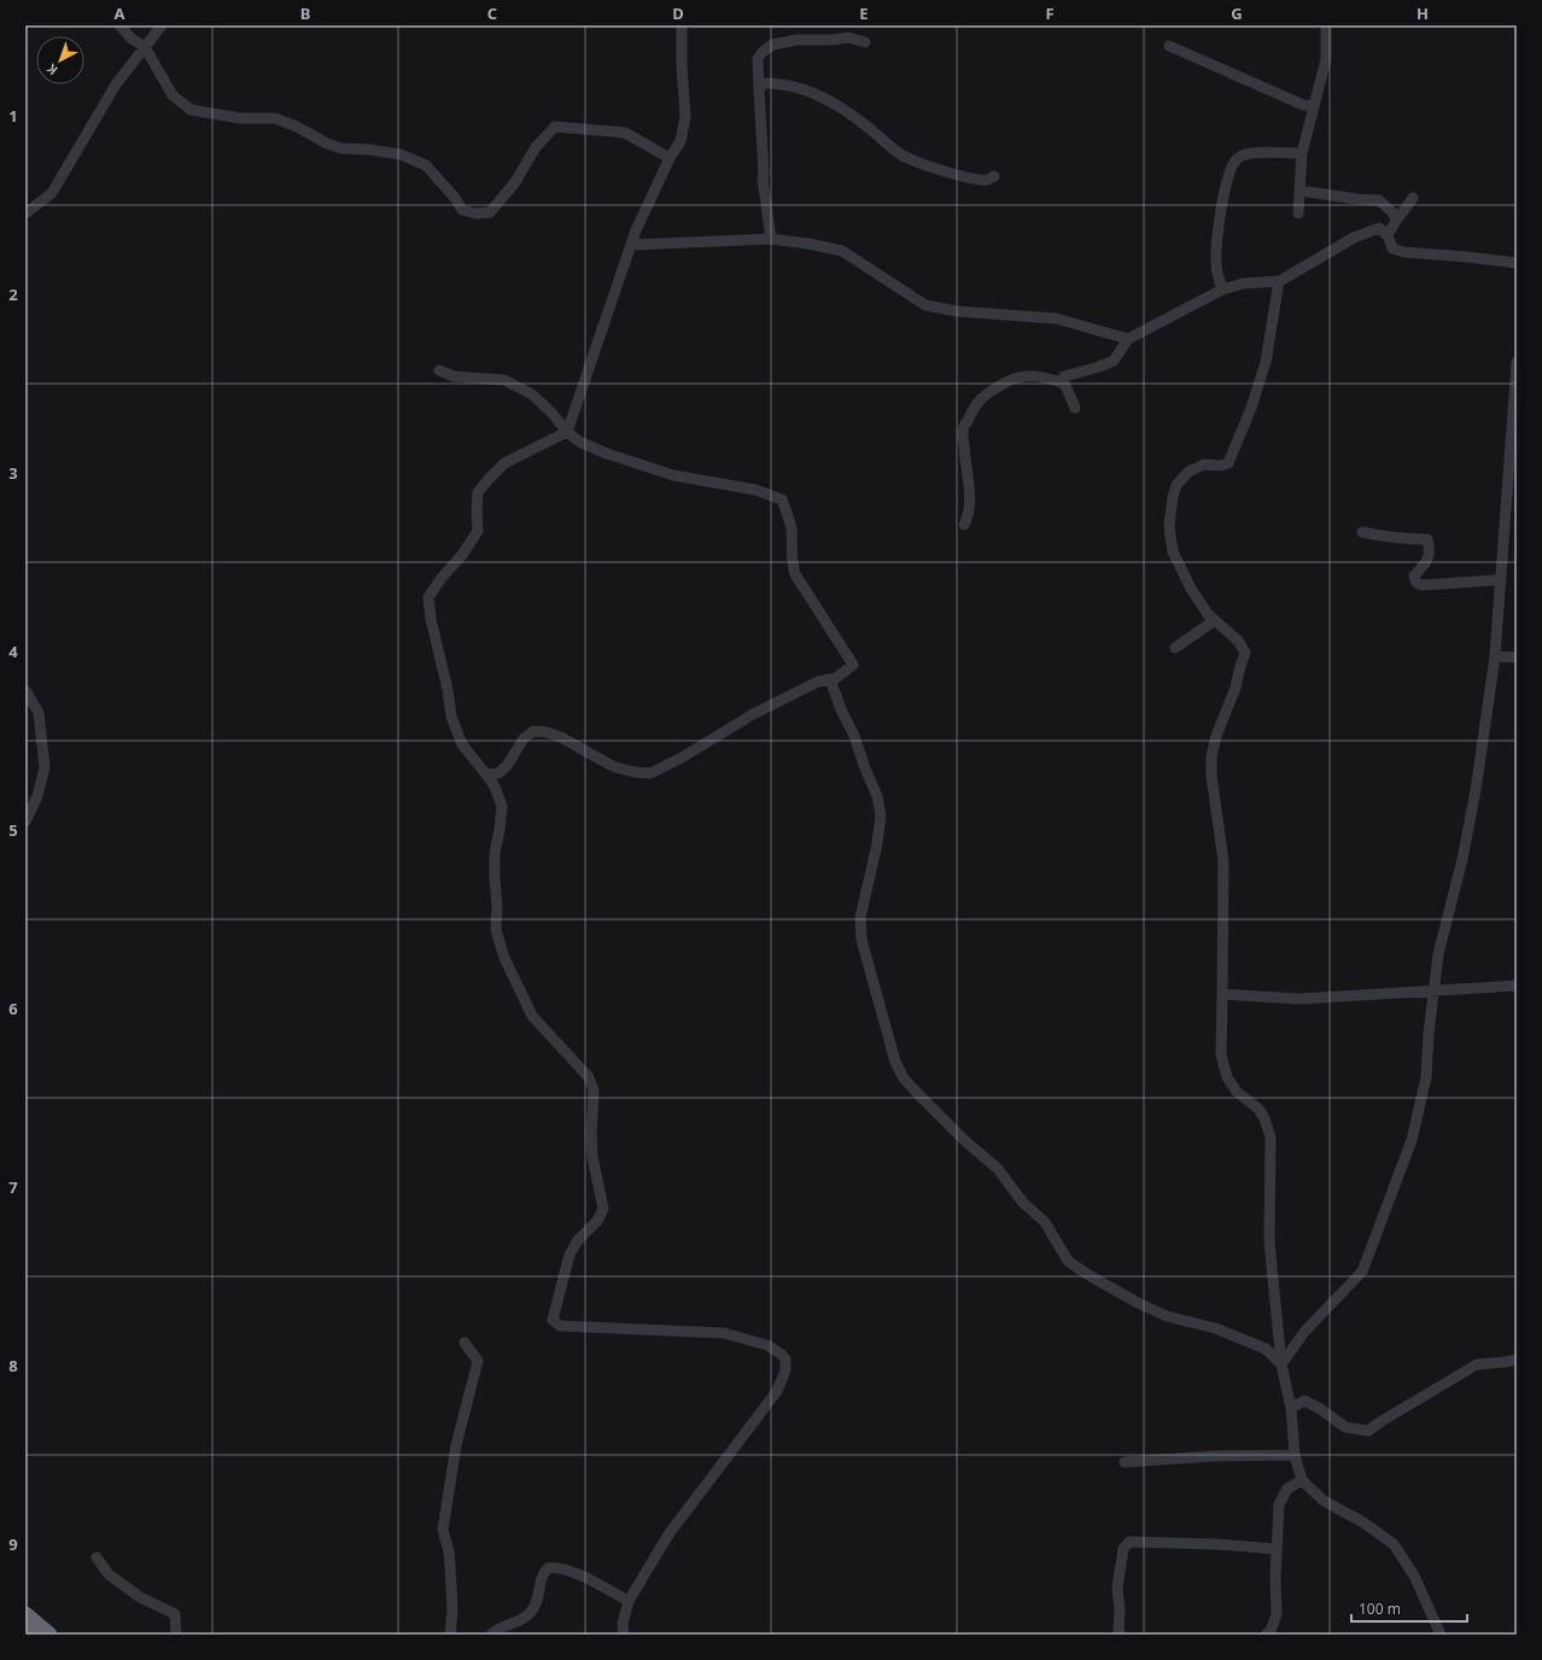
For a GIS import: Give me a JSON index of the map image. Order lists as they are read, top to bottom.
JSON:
{
  "scale_bar": "100 m",
  "north": "bottom left",
  "grid": {
    "columns": [
      "A",
      "B",
      "C",
      "D",
      "E",
      "F",
      "G",
      "H"
    ],
    "rows": [
      "1",
      "2",
      "3",
      "4",
      "5",
      "6",
      "7",
      "8",
      "9"
    ]
  }
}
